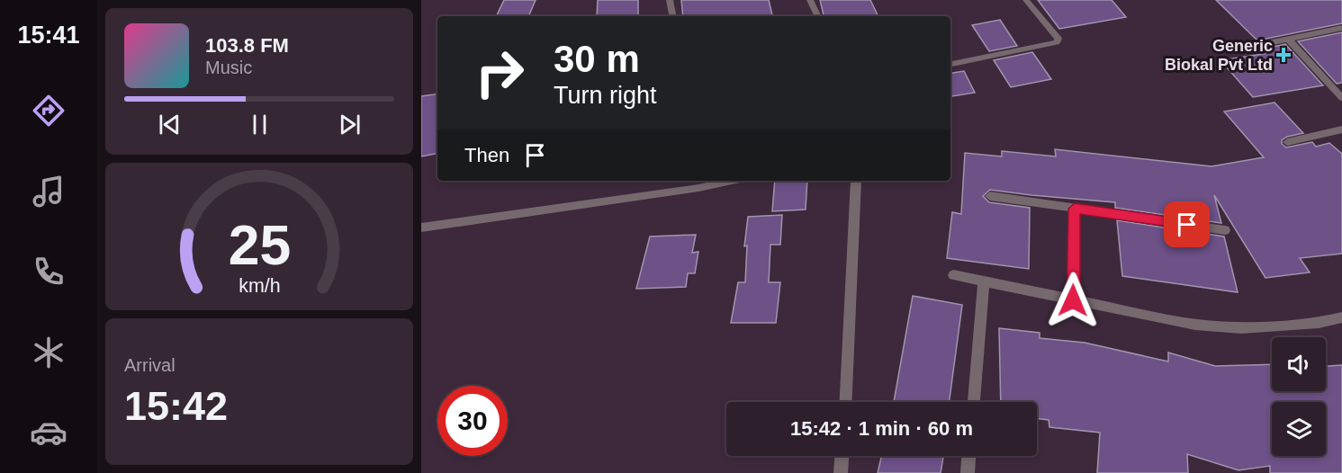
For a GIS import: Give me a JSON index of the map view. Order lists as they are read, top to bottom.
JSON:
{
  "places": {
    "health": ["Generic Biokal Pvt Ltd"]
  },
  "page": {
    "tabs": "15:41",
    "turn": ["30 m", "Turn right"],
    "song": ["103.8 FM", "Music"],
    "then": "Then",
    "tile": ["Arrival", "15:42"],
    "limit": "30",
    "trip": "15:42 · 1 min · 60 m",
    "gauge": ["25", "km/h"]
  }
}
